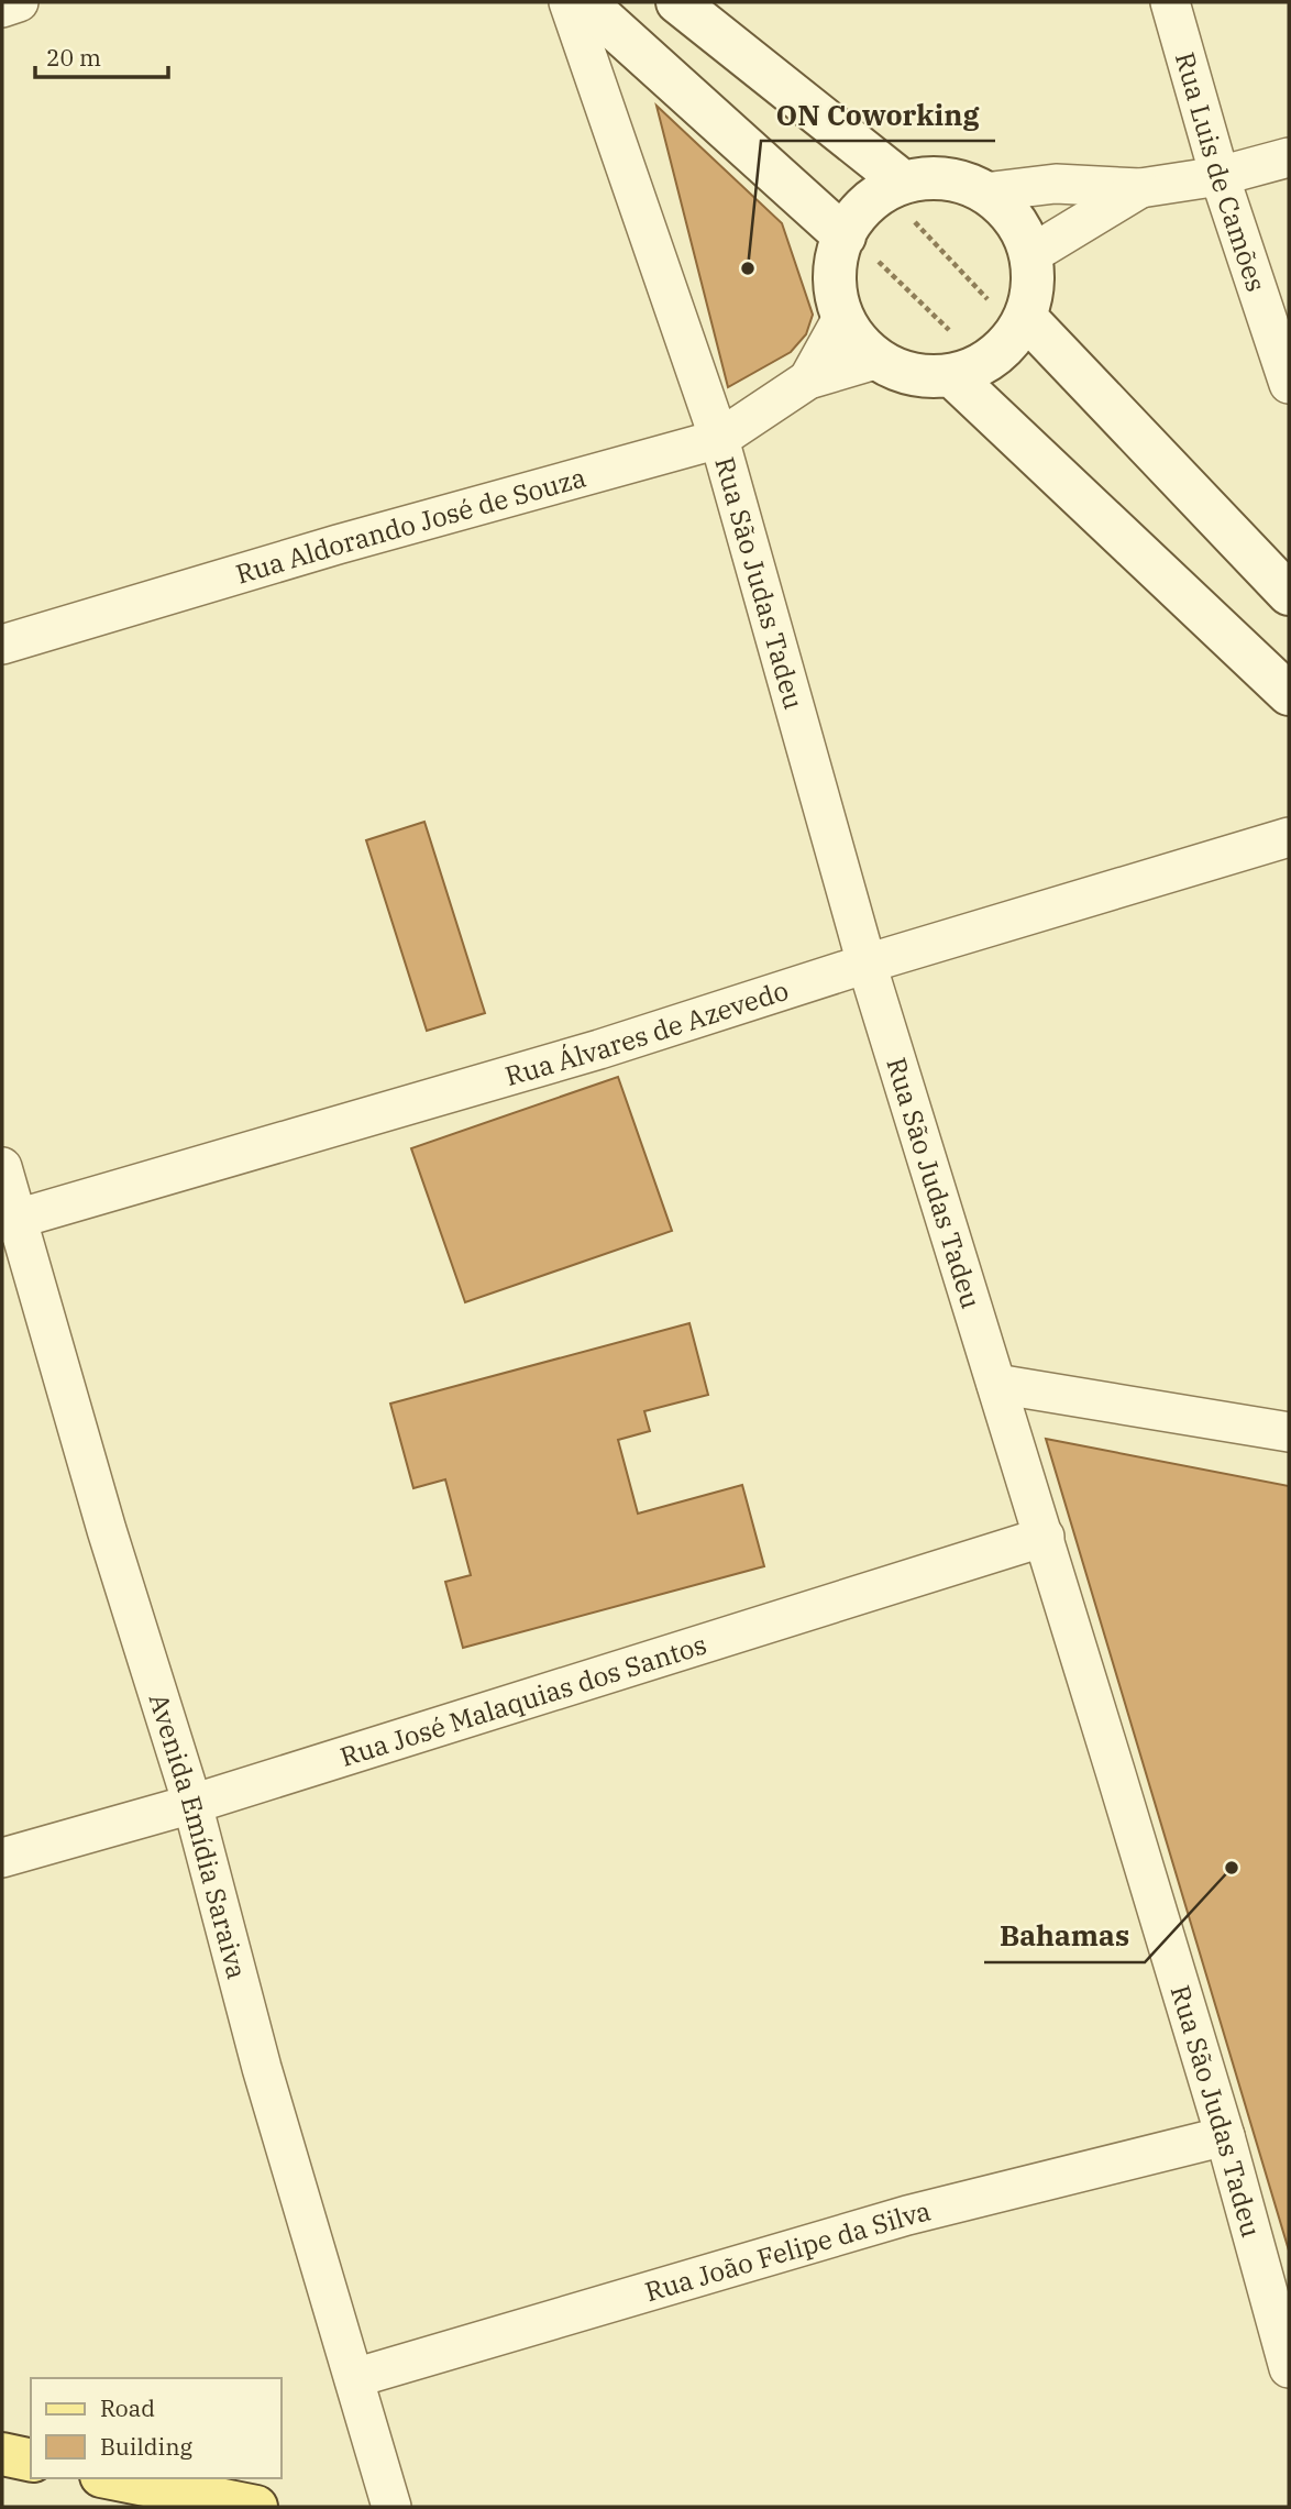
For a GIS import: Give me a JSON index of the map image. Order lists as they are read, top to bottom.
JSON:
{
  "streets": {
    "street": [
      "Rua Luis de Camões",
      "Rua Aldorando José de Souza",
      "Rua São Judas Tadeu",
      "Rua Álvares de Azevedo",
      "Rua José Malaquias dos Santos",
      "Avenida Emídia Saraiva",
      "Rua João Felipe da Silva"
    ]
  },
  "crossings": [
    ["Rua Aldorando José de Souza", "Rua São Judas Tadeu"],
    ["Rua São Judas Tadeu", "Rua Álvares de Azevedo"],
    ["Rua São Judas Tadeu", "Rua José Malaquias dos Santos"],
    ["Rua São Judas Tadeu", "Rua João Felipe da Silva"],
    ["Rua Álvares de Azevedo", "Avenida Emídia Saraiva"],
    ["Rua José Malaquias dos Santos", "Avenida Emídia Saraiva"],
    ["Avenida Emídia Saraiva", "Rua João Felipe da Silva"]
  ],
  "places": ["ON Coworking", "Bahamas"],
  "legend": ["Road", "Building"],
  "scale_bar": "20 m"
}
